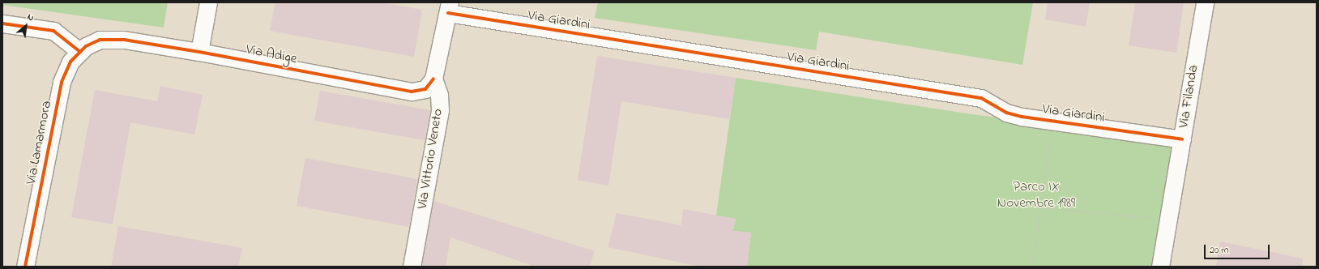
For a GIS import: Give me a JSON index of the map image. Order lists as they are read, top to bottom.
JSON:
{
  "streets": {
    "street": [
      "Via Giardini",
      "Via Adige",
      "Via Filanda",
      "Via Lamarmora",
      "Via Vittorio Veneto"
    ]
  },
  "crossings": [
    ["Via Giardini", "Via Filanda"],
    ["Via Adige", "Via Lamarmora"],
    ["Via Adige", "Via Vittorio Veneto"]
  ],
  "parks": ["Parco IX Novembre 1989"],
  "scale_bar": "20 m",
  "north": "top right"
}
